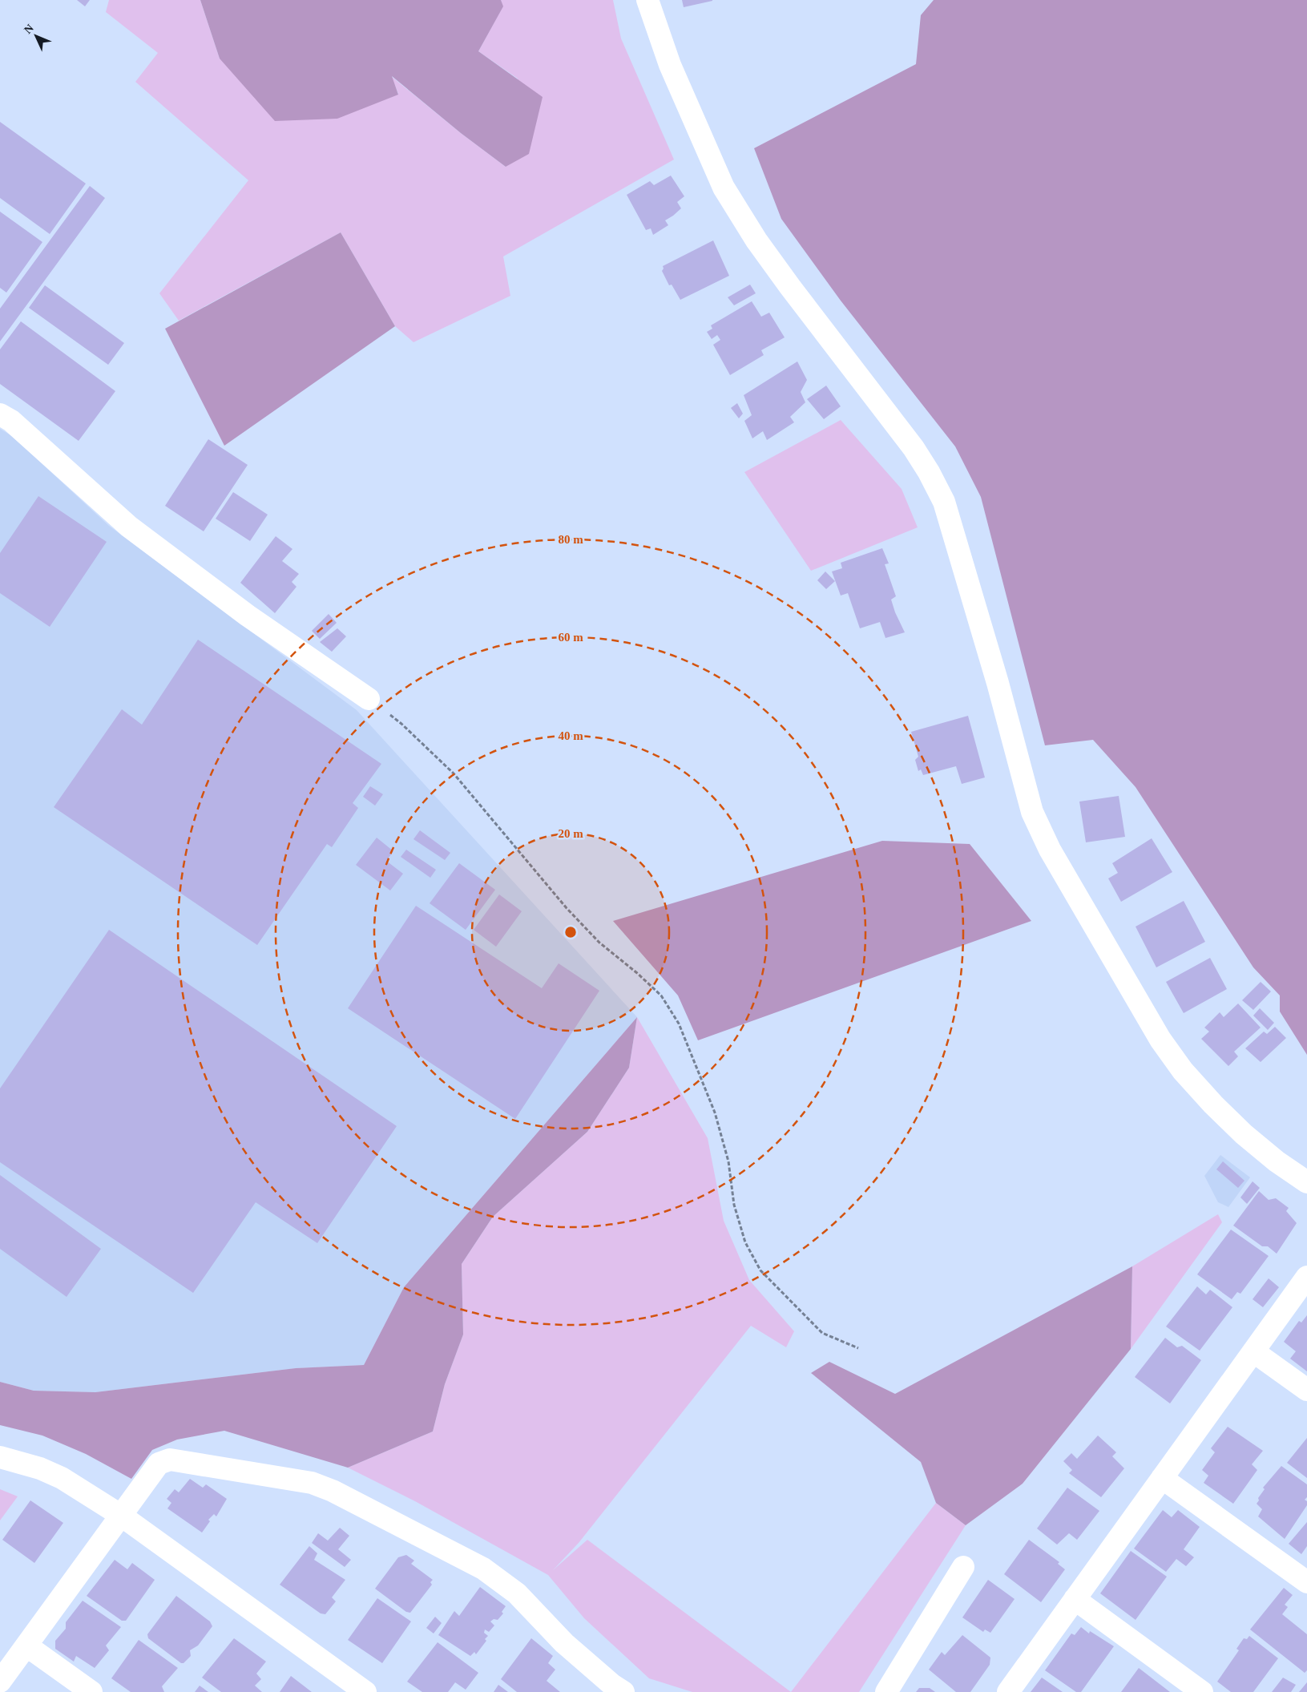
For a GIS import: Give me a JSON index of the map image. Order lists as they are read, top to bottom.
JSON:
{
  "north": "top left",
  "rings": [
    "80 m",
    "60 m",
    "40 m",
    "20 m"
  ]
}
